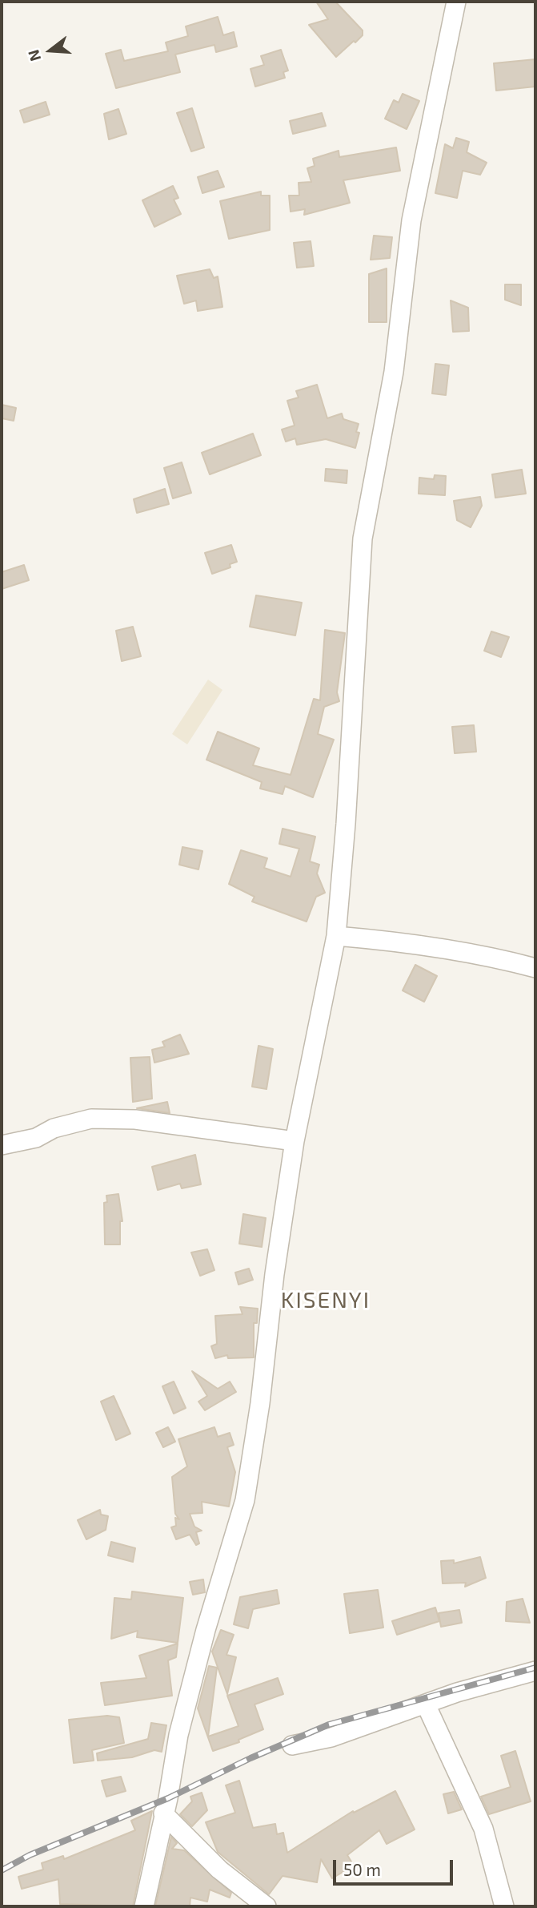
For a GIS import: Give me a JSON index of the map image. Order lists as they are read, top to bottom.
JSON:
{
  "districts": ["KISENYI"],
  "scale_bar": "50 m",
  "north": "left"
}
